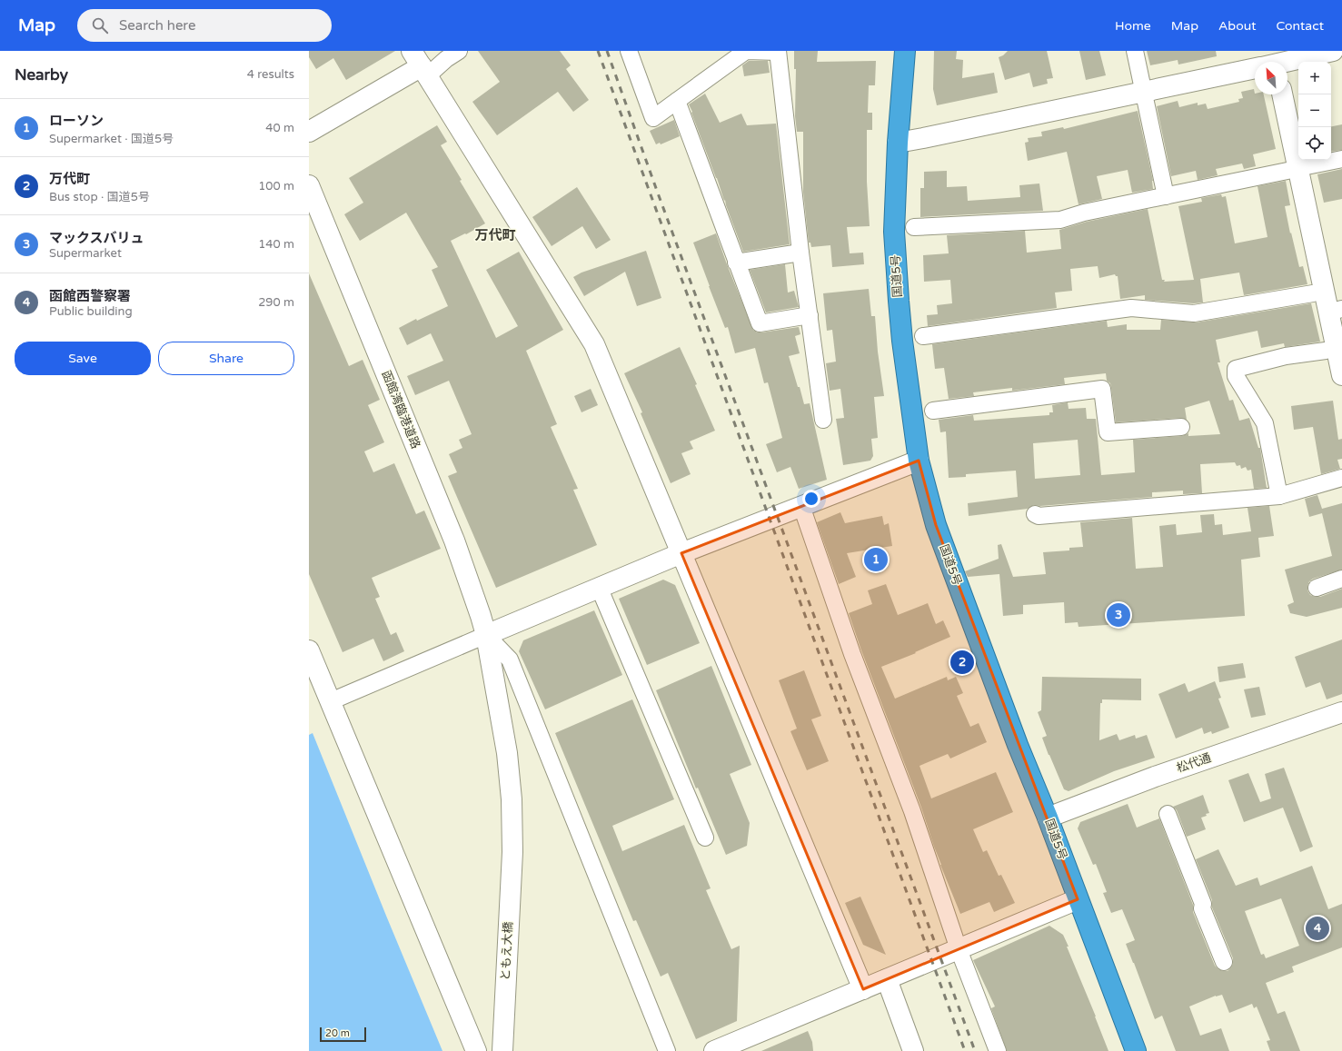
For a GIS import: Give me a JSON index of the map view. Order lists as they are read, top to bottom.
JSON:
{
  "streets": {
    "highway": ["国道5号"],
    "street": ["函館湾臨港道路", "松代通", "ともえ大橋"]
  },
  "crossings": [
    ["国道5号", "松代通"],
    ["函館湾臨港道路", "ともえ大橋"]
  ],
  "districts": ["万代町"],
  "scale_bar": "20 m",
  "north": "top left",
  "page": {
    "header": "Map",
    "search": "Search here",
    "nav": [
      "Home",
      "Map",
      "About",
      "Contact"
    ],
    "heading": ["Nearby", "4 results"],
    "map_buttons": ["+", "−"],
    "list": [
      {
        "mark": "1",
        "name": "ローソン",
        "note": "Supermarket · 国道5号",
        "value": "40 m"
      },
      {
        "mark": "2",
        "name": "万代町",
        "note": "Bus stop · 国道5号",
        "value": "100 m"
      },
      {
        "mark": "3",
        "name": "マックスバリュ",
        "note": "Supermarket",
        "value": "140 m"
      },
      {
        "mark": "4",
        "name": "函館西警察署",
        "note": "Public building",
        "value": "290 m"
      }
    ],
    "buttons": ["Save", "Share"],
    "pins": [
      "1",
      "3",
      "2",
      "4"
    ],
    "scale": "20 m"
  }
}
